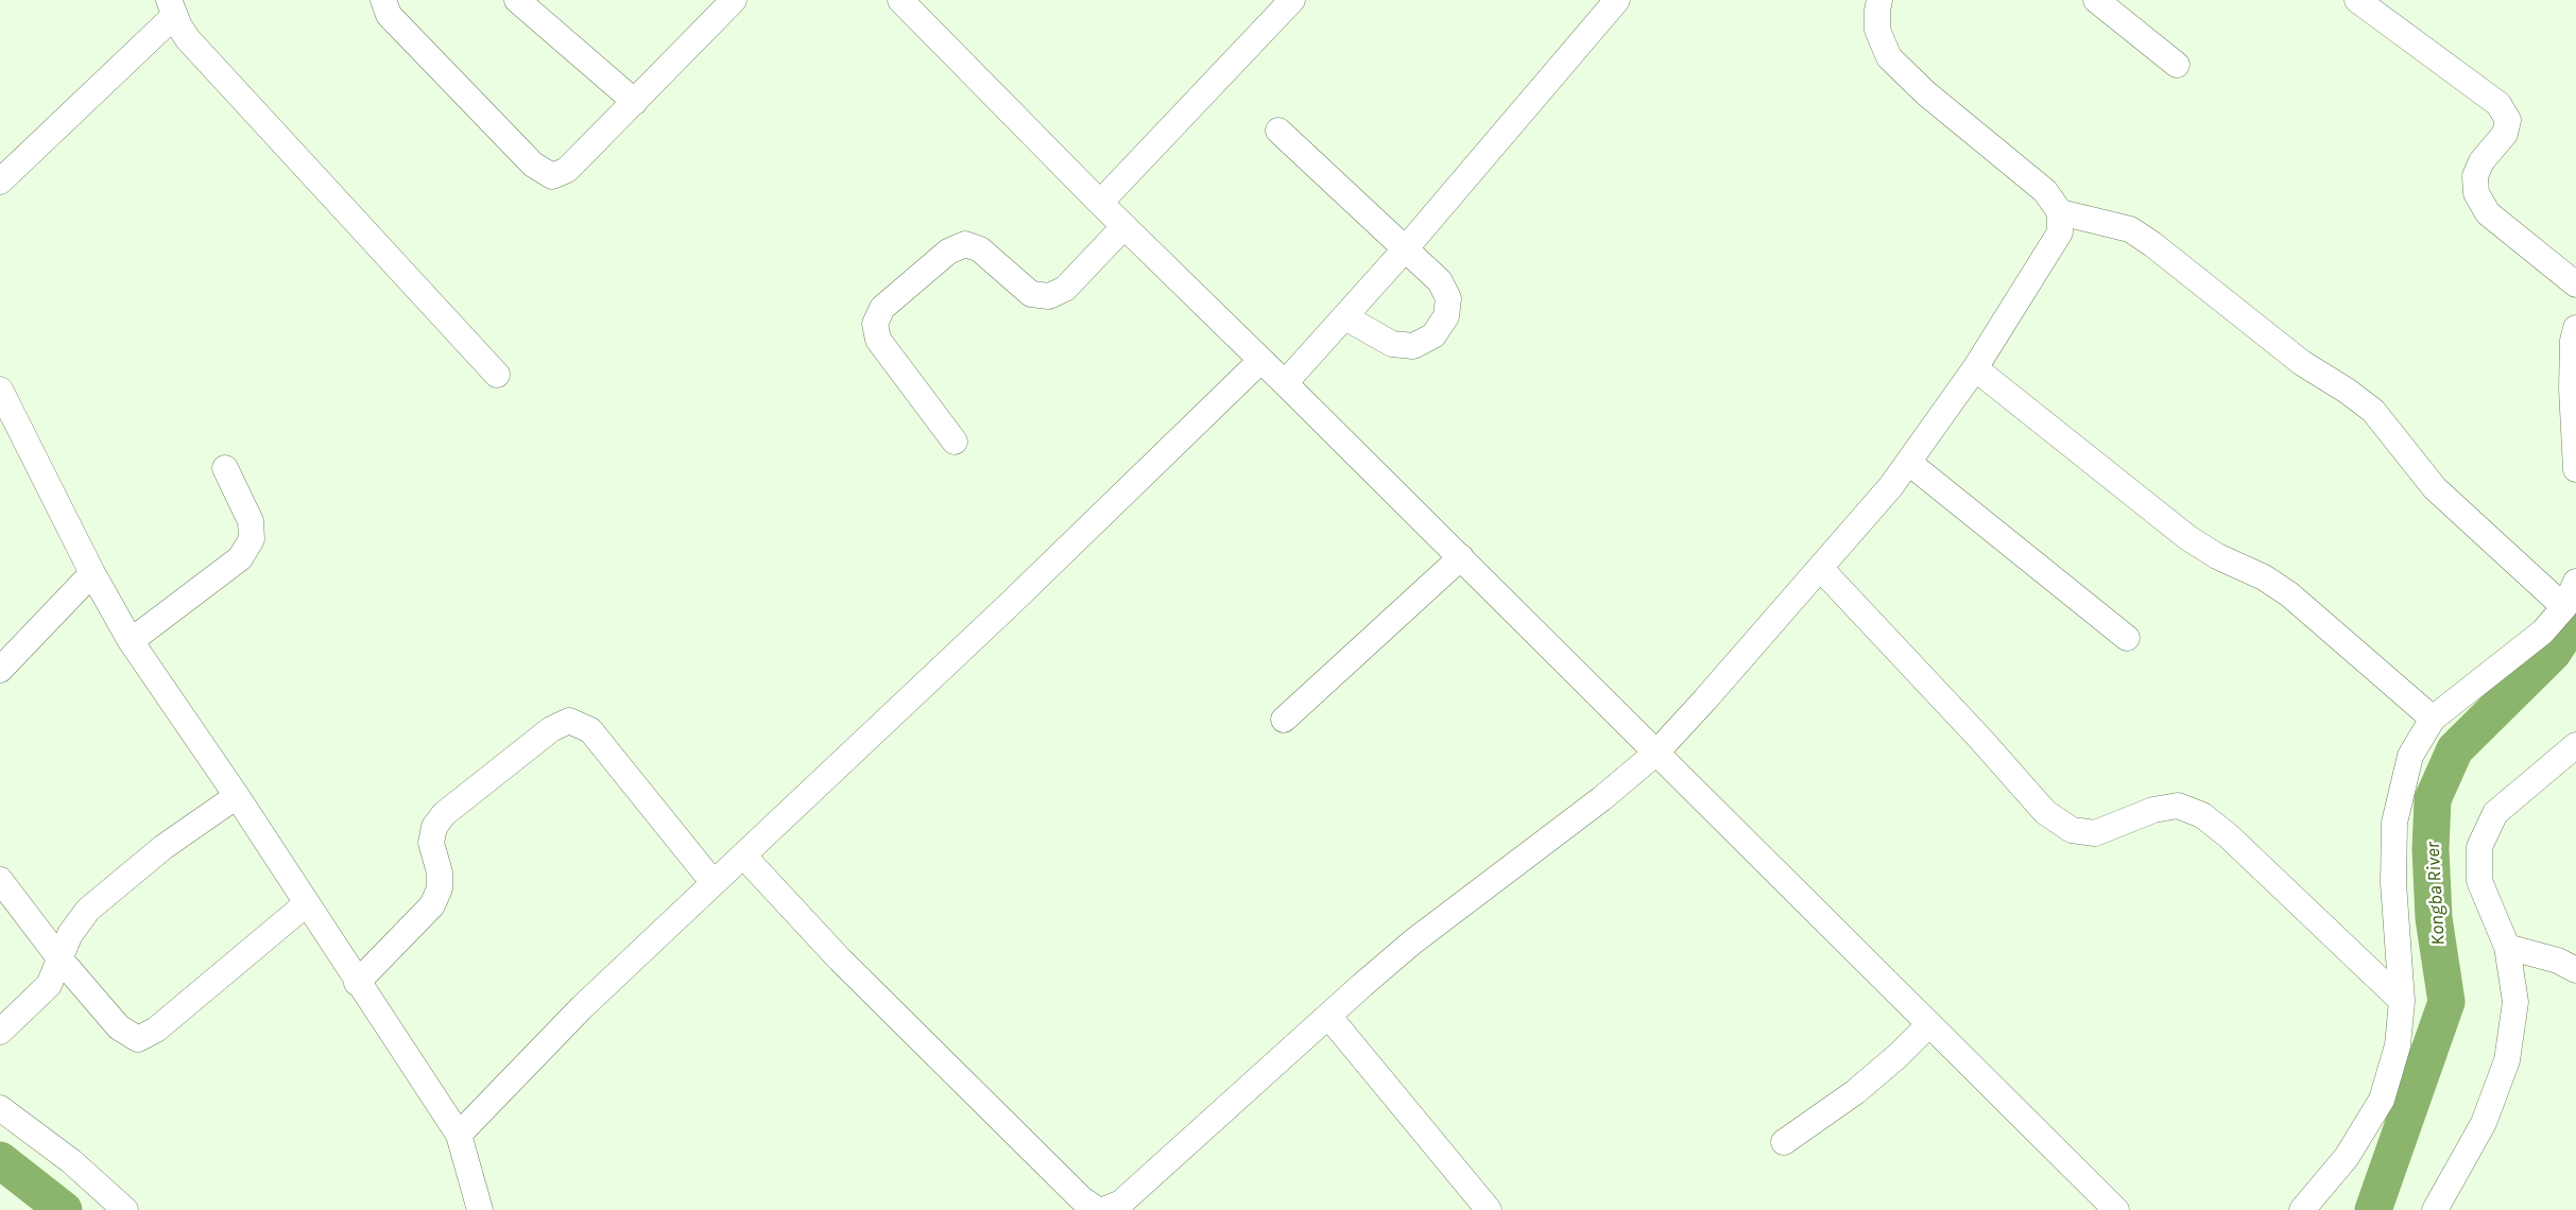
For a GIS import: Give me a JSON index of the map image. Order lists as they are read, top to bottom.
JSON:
{
  "water": ["Kongba River"]
}
